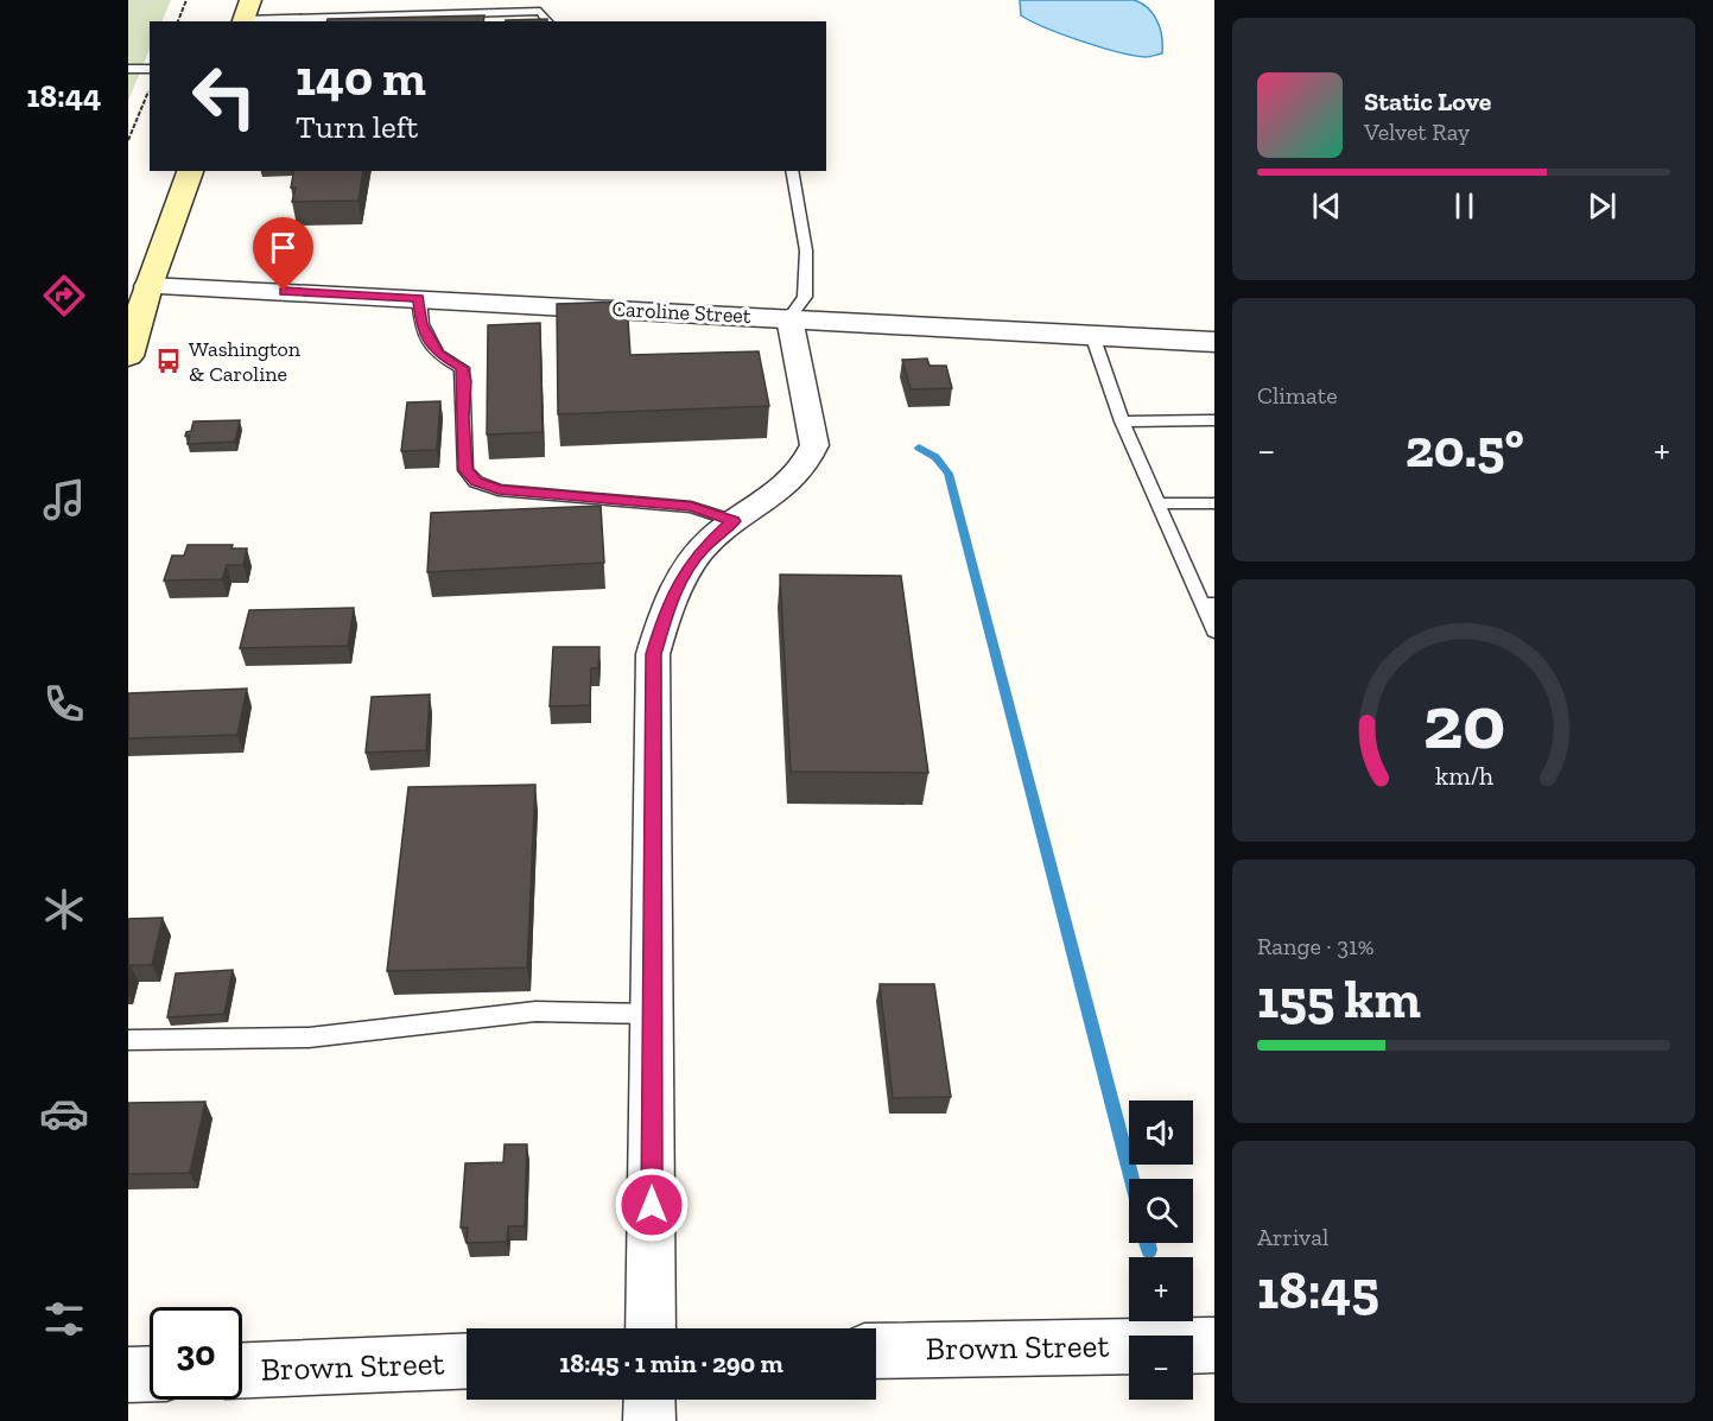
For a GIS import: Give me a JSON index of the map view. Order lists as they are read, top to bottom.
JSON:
{
  "streets": {
    "street": ["Caroline Street", "Brown Street"]
  },
  "places": {
    "bus stop": ["Washington & Caroline"]
  },
  "page": {
    "tabs": "18:44",
    "turn": ["140 m", "Turn left"],
    "song": ["Static Love", "Velvet Ray"],
    "tile": [
      "Climate",
      ["Range · 31%", "155 km"],
      ["Arrival", "18:45"]
    ],
    "heat": ["−", "20.5°", "+"],
    "map_buttons": ["+", "−"],
    "limit": "30",
    "trip": "18:45 · 1 min · 290 m",
    "gauge": ["20", "km/h"]
  }
}
